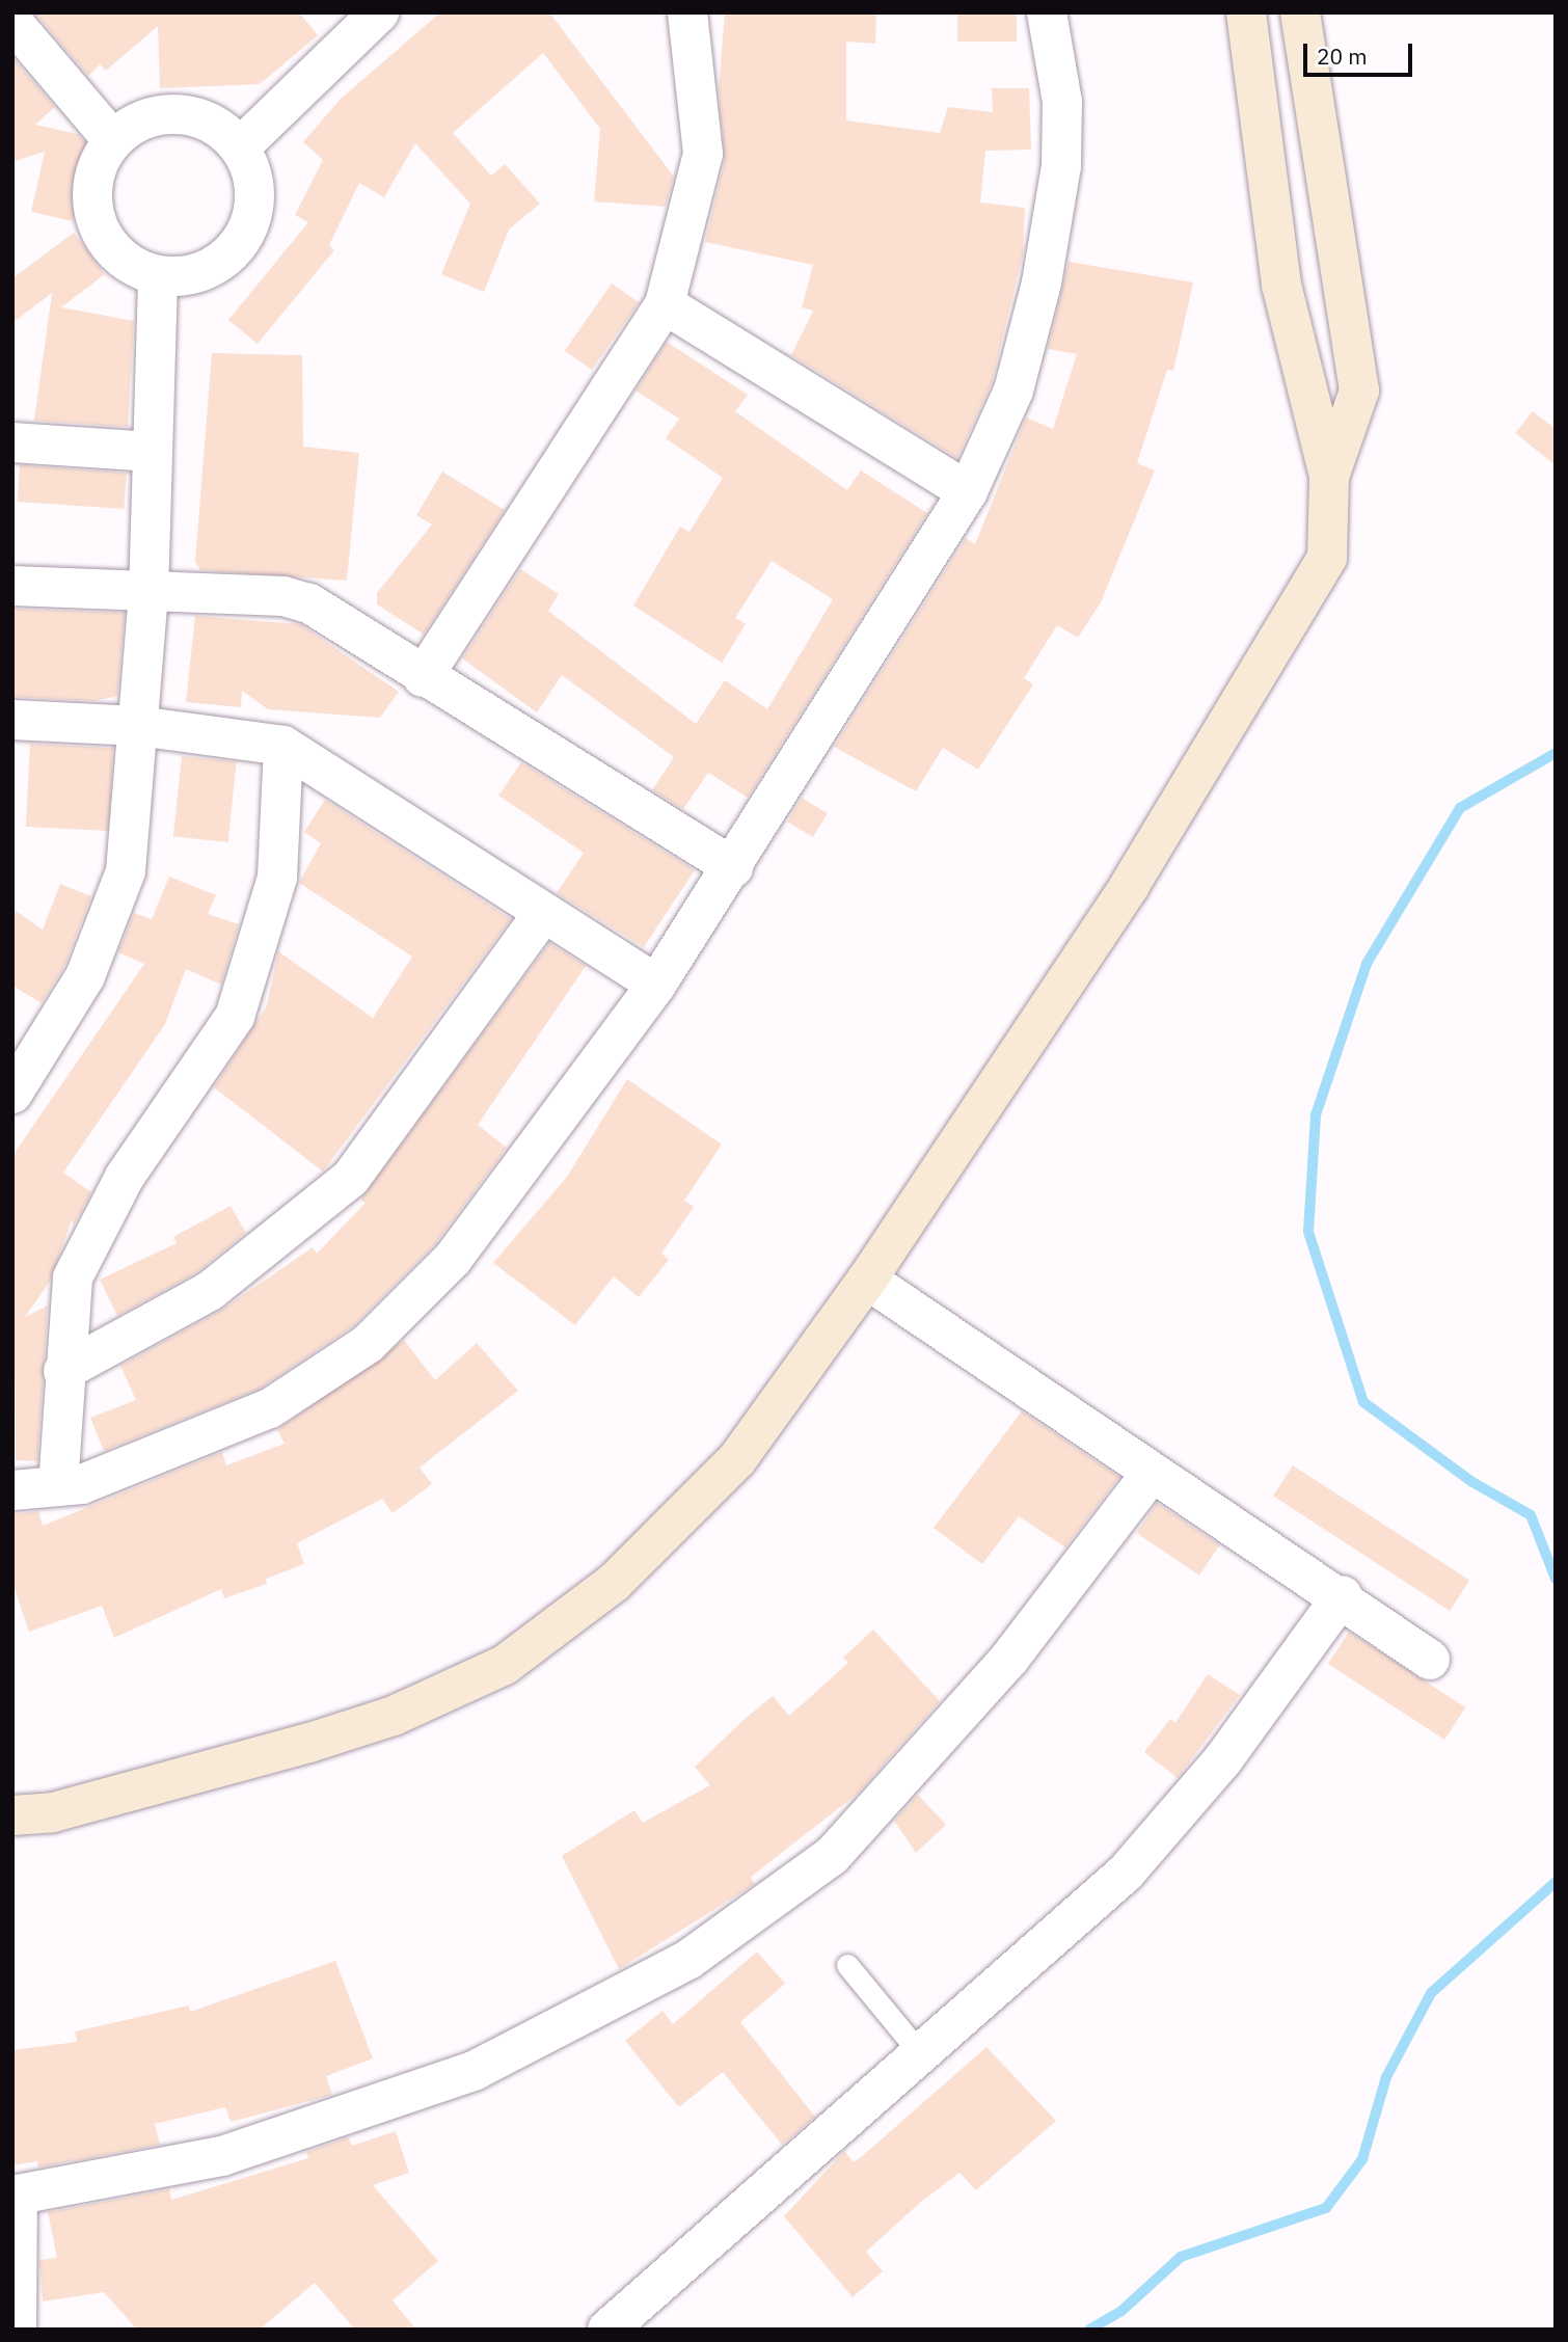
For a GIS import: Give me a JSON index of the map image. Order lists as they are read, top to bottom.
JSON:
{
  "scale_bar": "20 m"
}
